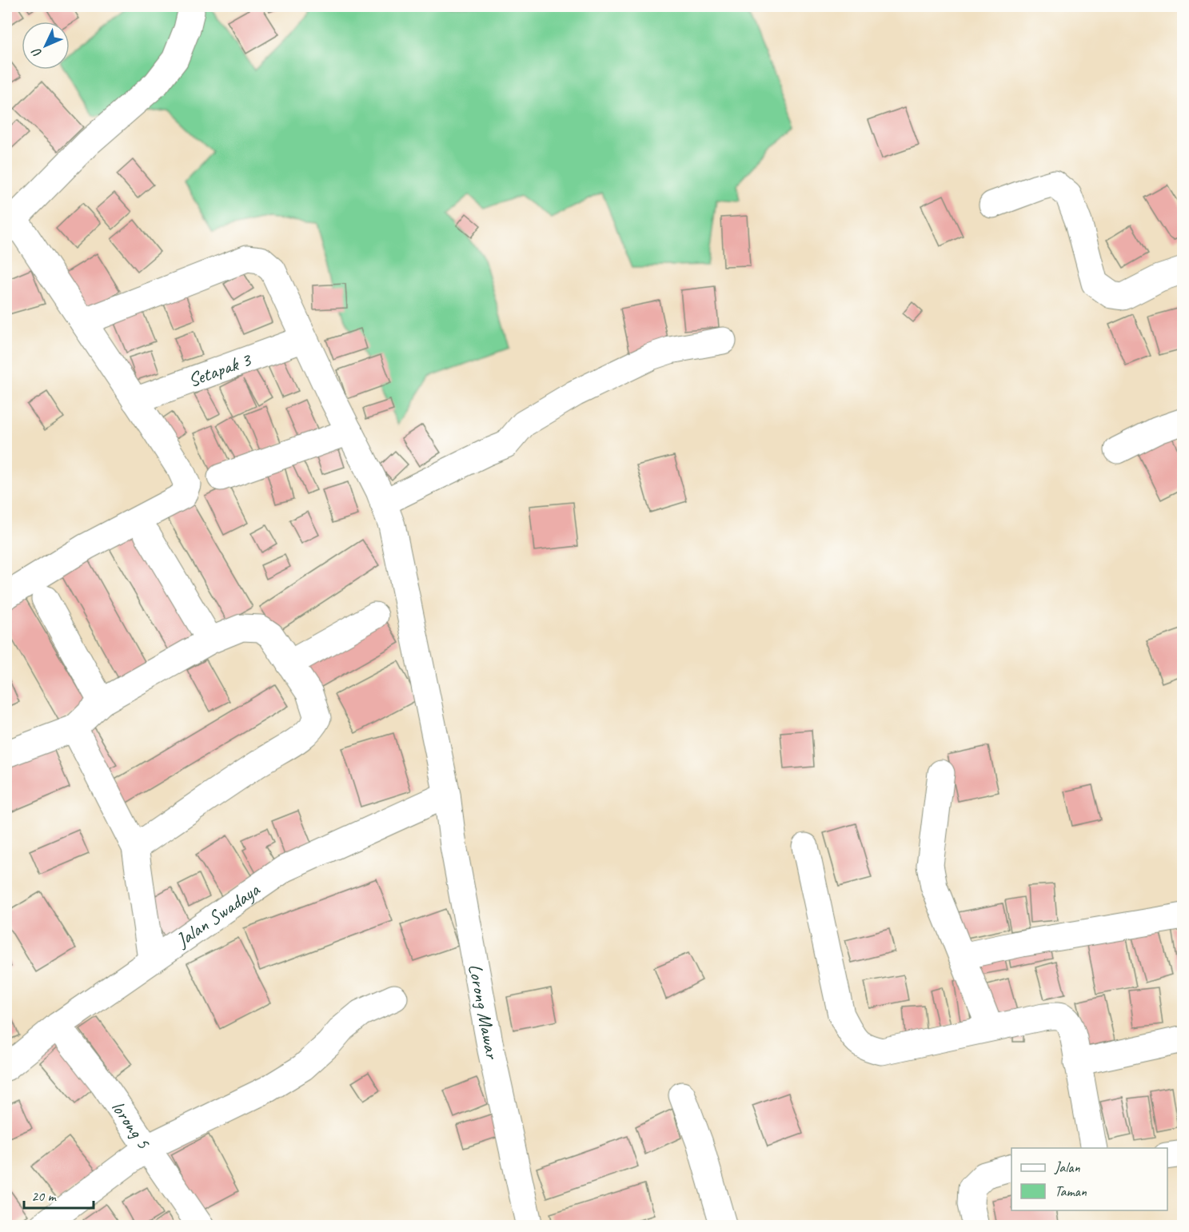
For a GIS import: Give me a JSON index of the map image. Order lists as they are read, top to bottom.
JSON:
{
  "streets": {
    "street": [
      "Setapak 3",
      "Jalan Swadaya",
      "Lorong Mawar",
      "lorong 5"
    ]
  },
  "crossings": [
    ["Setapak 3", "Lorong Mawar"],
    ["Jalan Swadaya", "Lorong Mawar"],
    ["Jalan Swadaya", "lorong 5"]
  ],
  "legend": ["Jalan", "Taman"],
  "scale_bar": "20 m",
  "north": "bottom left"
}
